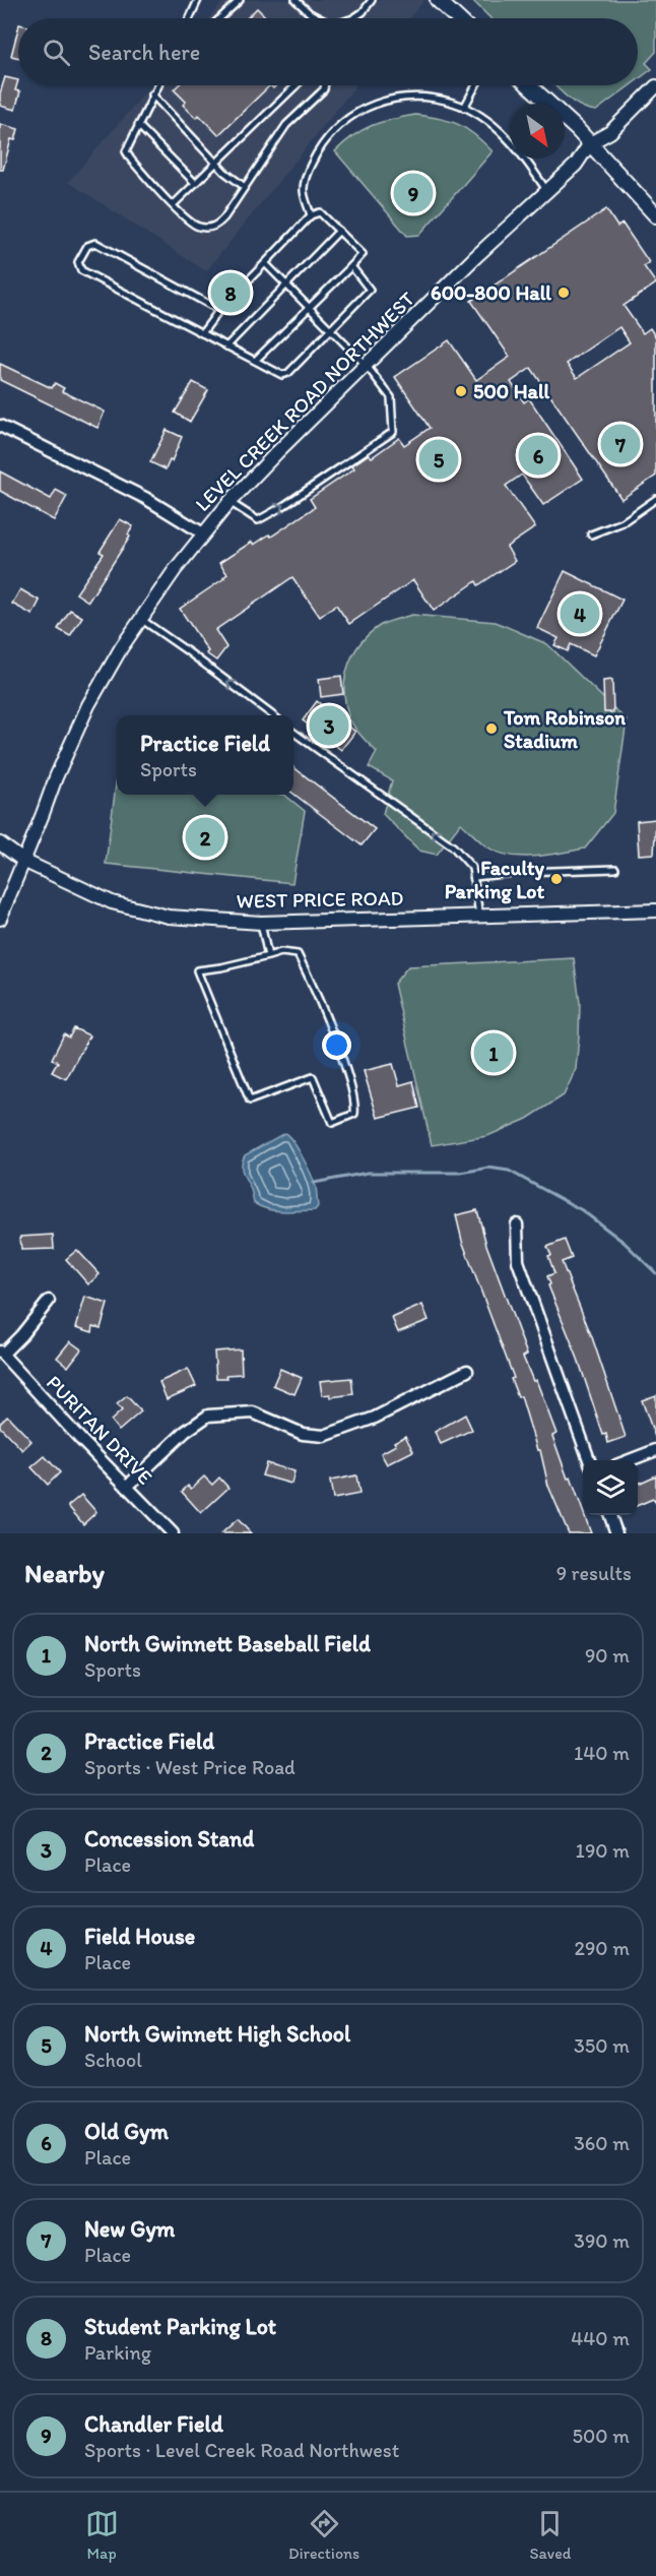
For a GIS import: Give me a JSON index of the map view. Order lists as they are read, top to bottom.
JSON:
{
  "streets": {
    "street": ["LEVEL CREEK ROAD NORTHWEST", "WEST PRICE ROAD", "PURITAN DRIVE"]
  },
  "crossings": [
    ["LEVEL CREEK ROAD NORTHWEST", "WEST PRICE ROAD"]
  ],
  "places": [
    "600-800 Hall",
    "500 Hall",
    "Tom Robinson Stadium",
    "Faculty Parking Lot"
  ],
  "north": "bottom right",
  "page": {
    "search": "Search here",
    "pins": [
      "9",
      "8",
      "7",
      "6",
      "5",
      "4",
      "3",
      "2",
      "1"
    ],
    "popup": ["Practice Field", "Sports"],
    "heading": ["Nearby", "9 results"],
    "list": [
      {
        "mark": "1",
        "name": "North Gwinnett Baseball Field",
        "note": "Sports",
        "value": "90 m"
      },
      {
        "mark": "2",
        "name": "Practice Field",
        "note": "Sports · West Price Road",
        "value": "140 m"
      },
      {
        "mark": "3",
        "name": "Concession Stand",
        "note": "Place",
        "value": "190 m"
      },
      {
        "mark": "4",
        "name": "Field House",
        "note": "Place",
        "value": "290 m"
      },
      {
        "mark": "5",
        "name": "North Gwinnett High School",
        "note": "School",
        "value": "350 m"
      },
      {
        "mark": "6",
        "name": "Old Gym",
        "note": "Place",
        "value": "360 m"
      },
      {
        "mark": "7",
        "name": "New Gym",
        "note": "Place",
        "value": "390 m"
      },
      {
        "mark": "8",
        "name": "Student Parking Lot",
        "note": "Parking",
        "value": "440 m"
      },
      {
        "mark": "9",
        "name": "Chandler Field",
        "note": "Sports · Level Creek Road Northwest",
        "value": "500 m"
      }
    ],
    "nav": ["Map", "Directions", "Saved"]
  }
}
